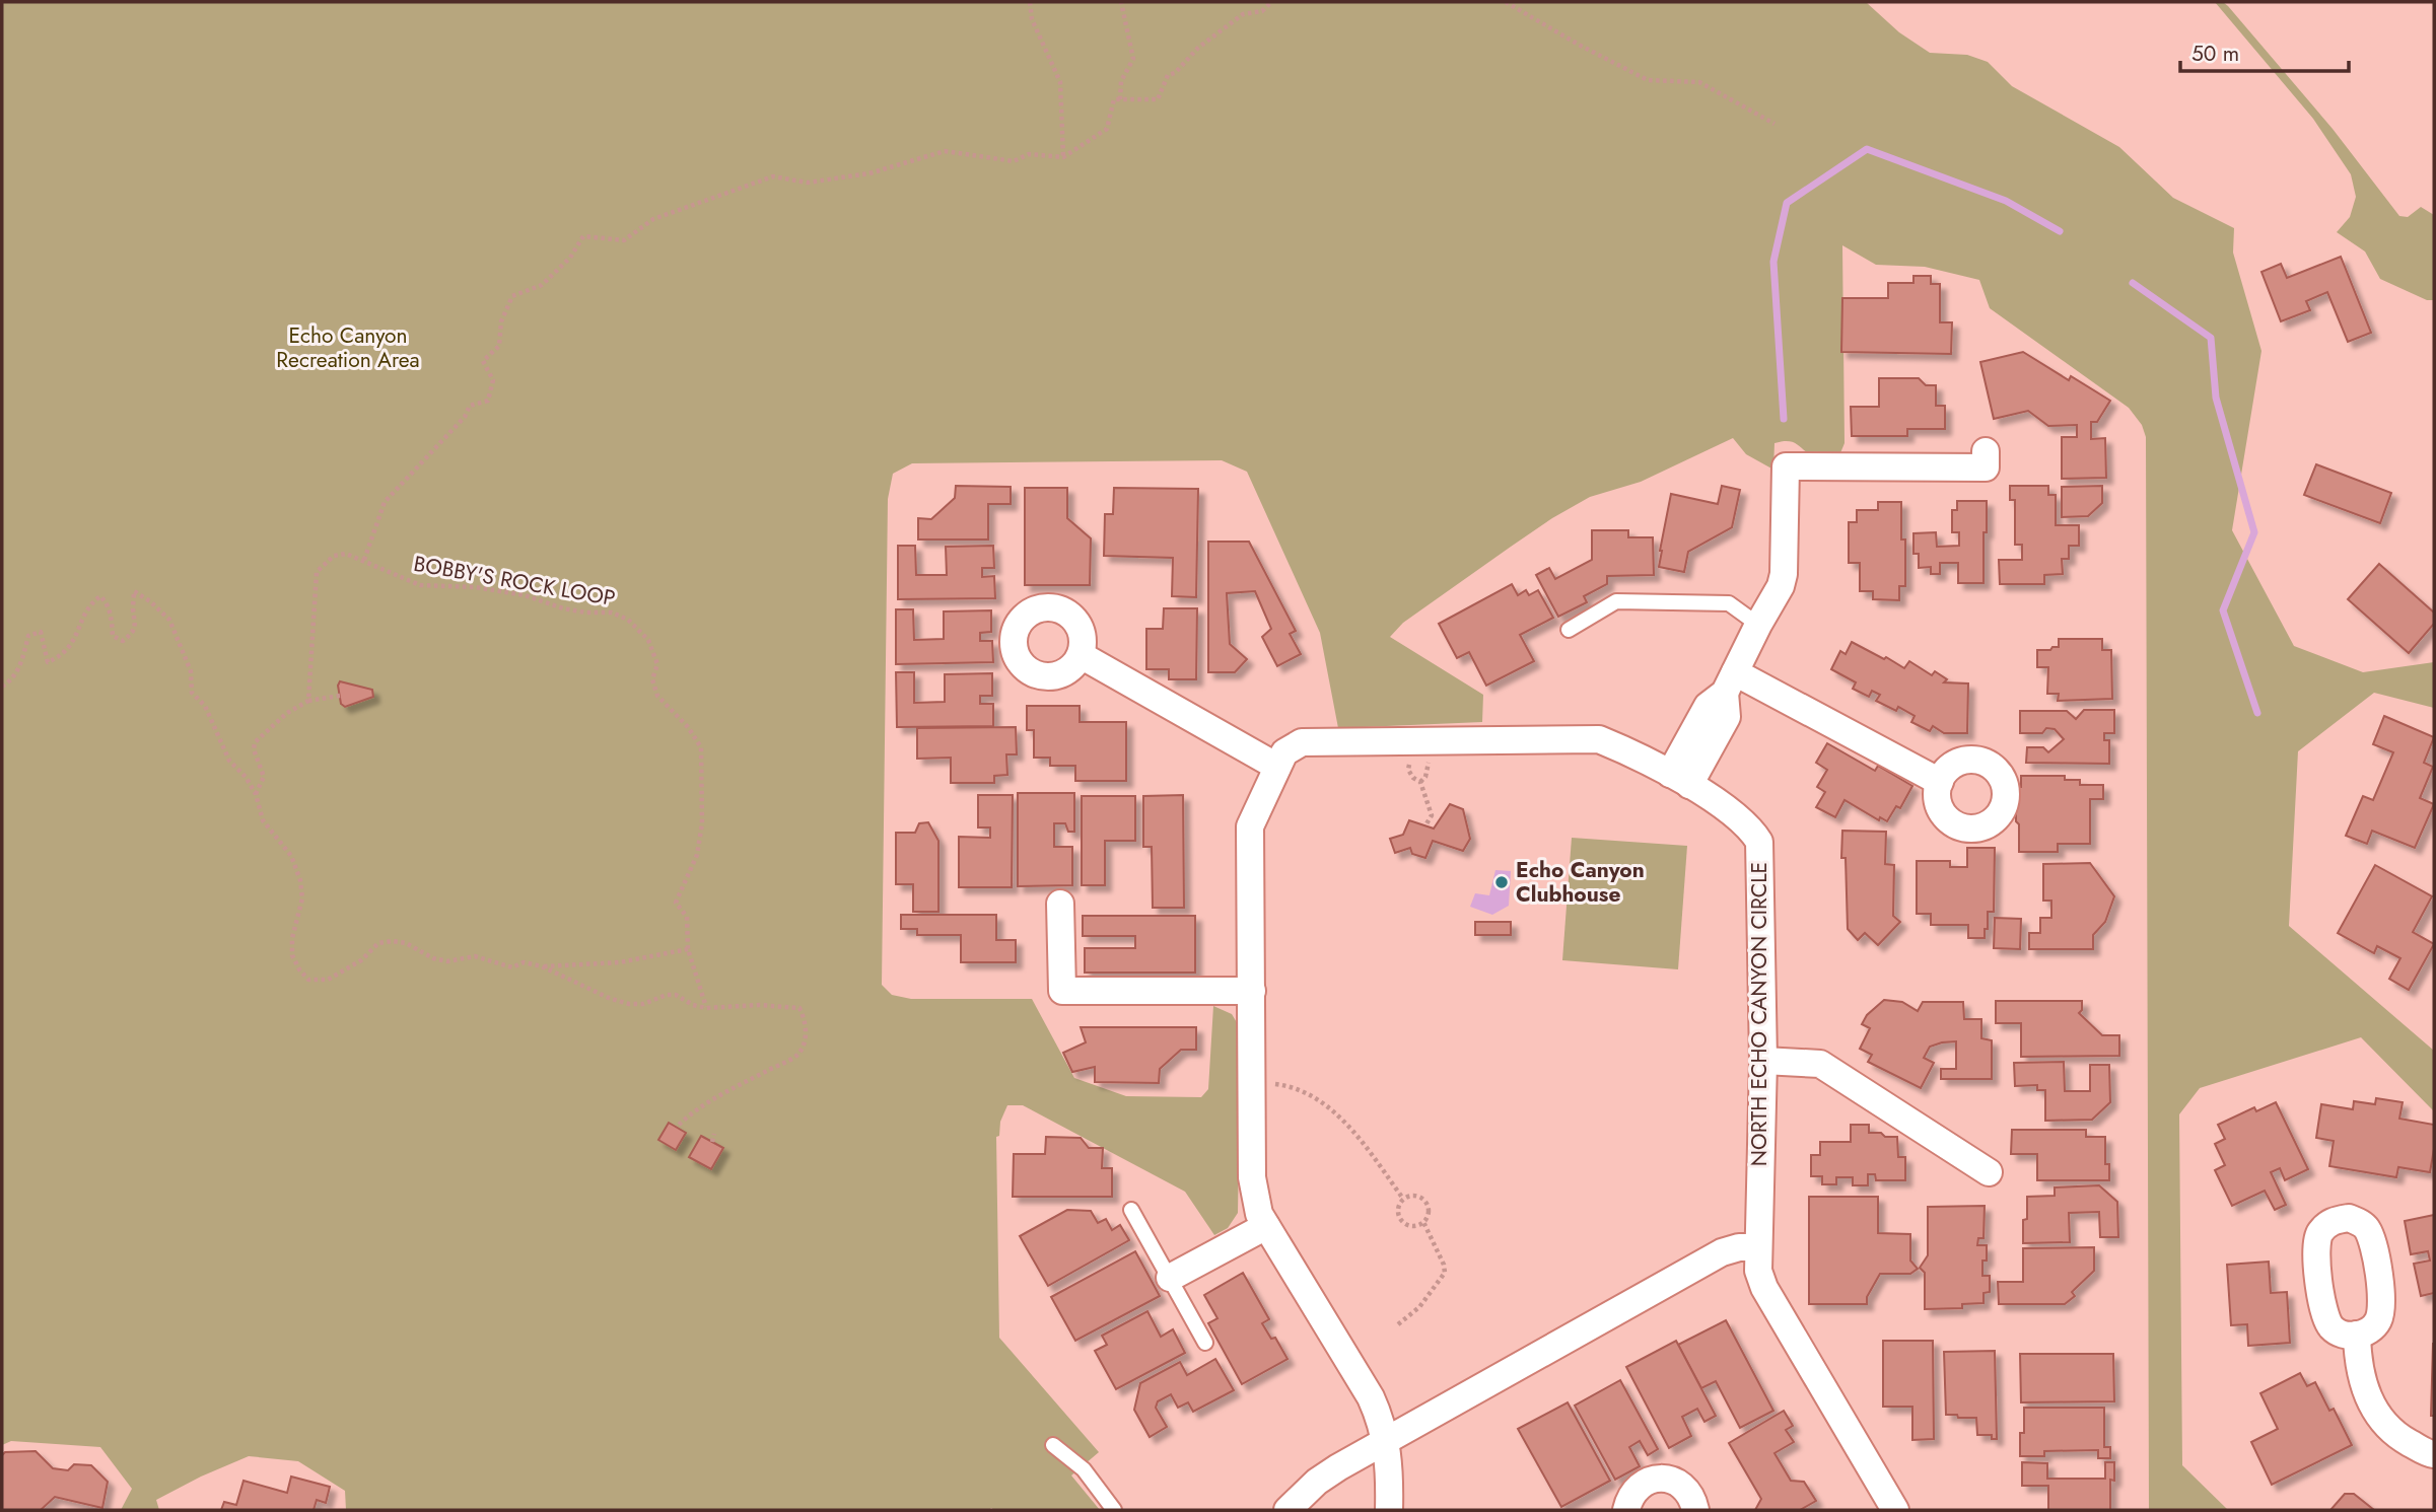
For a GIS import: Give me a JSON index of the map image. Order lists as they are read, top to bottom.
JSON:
{
  "streets": {
    "street": ["NORTH ECHO CANYON CIRCLE"],
    "path": ["BOBBY'S ROCK LOOP"]
  },
  "parks": ["Echo Canyon Recreation Area"],
  "places": ["Echo Canyon Clubhouse"],
  "scale_bar": "50 m"
}
